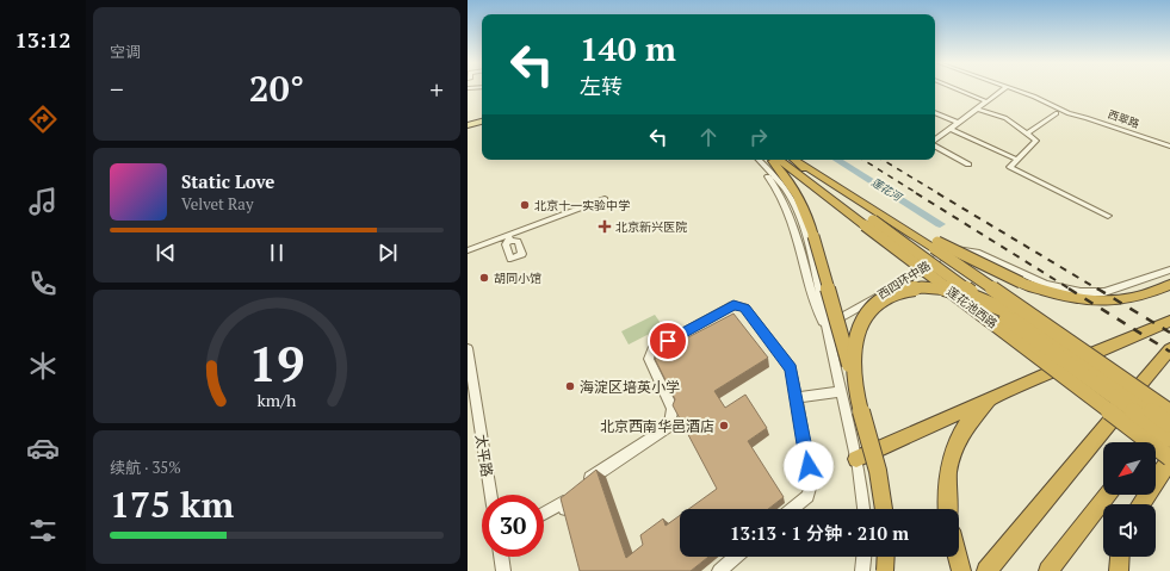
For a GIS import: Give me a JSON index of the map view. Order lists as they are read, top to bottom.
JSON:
{
  "streets": {
    "highway": ["莲花池西路"],
    "street": ["西翠路", "西四环中路", "太平路"]
  },
  "water": ["莲花河"],
  "places": {
    "other": [
      "北京十一实验中学",
      "胡同小馆",
      "海淀区培英小学",
      "北京西南华邑酒店"
    ],
    "health": ["北京新兴医院"]
  },
  "north": "bottom left",
  "page": {
    "tabs": "13:12",
    "tile": [
      "空调",
      ["续航 · 35%", "175 km"]
    ],
    "turn": ["140 m", "左转"],
    "heat": ["−", "20°", "+"],
    "song": ["Static Love", "Velvet Ray"],
    "limit": "30",
    "trip": "13:13 · 1 分钟 · 210 m",
    "gauge": ["19", "km/h"]
  }
}
